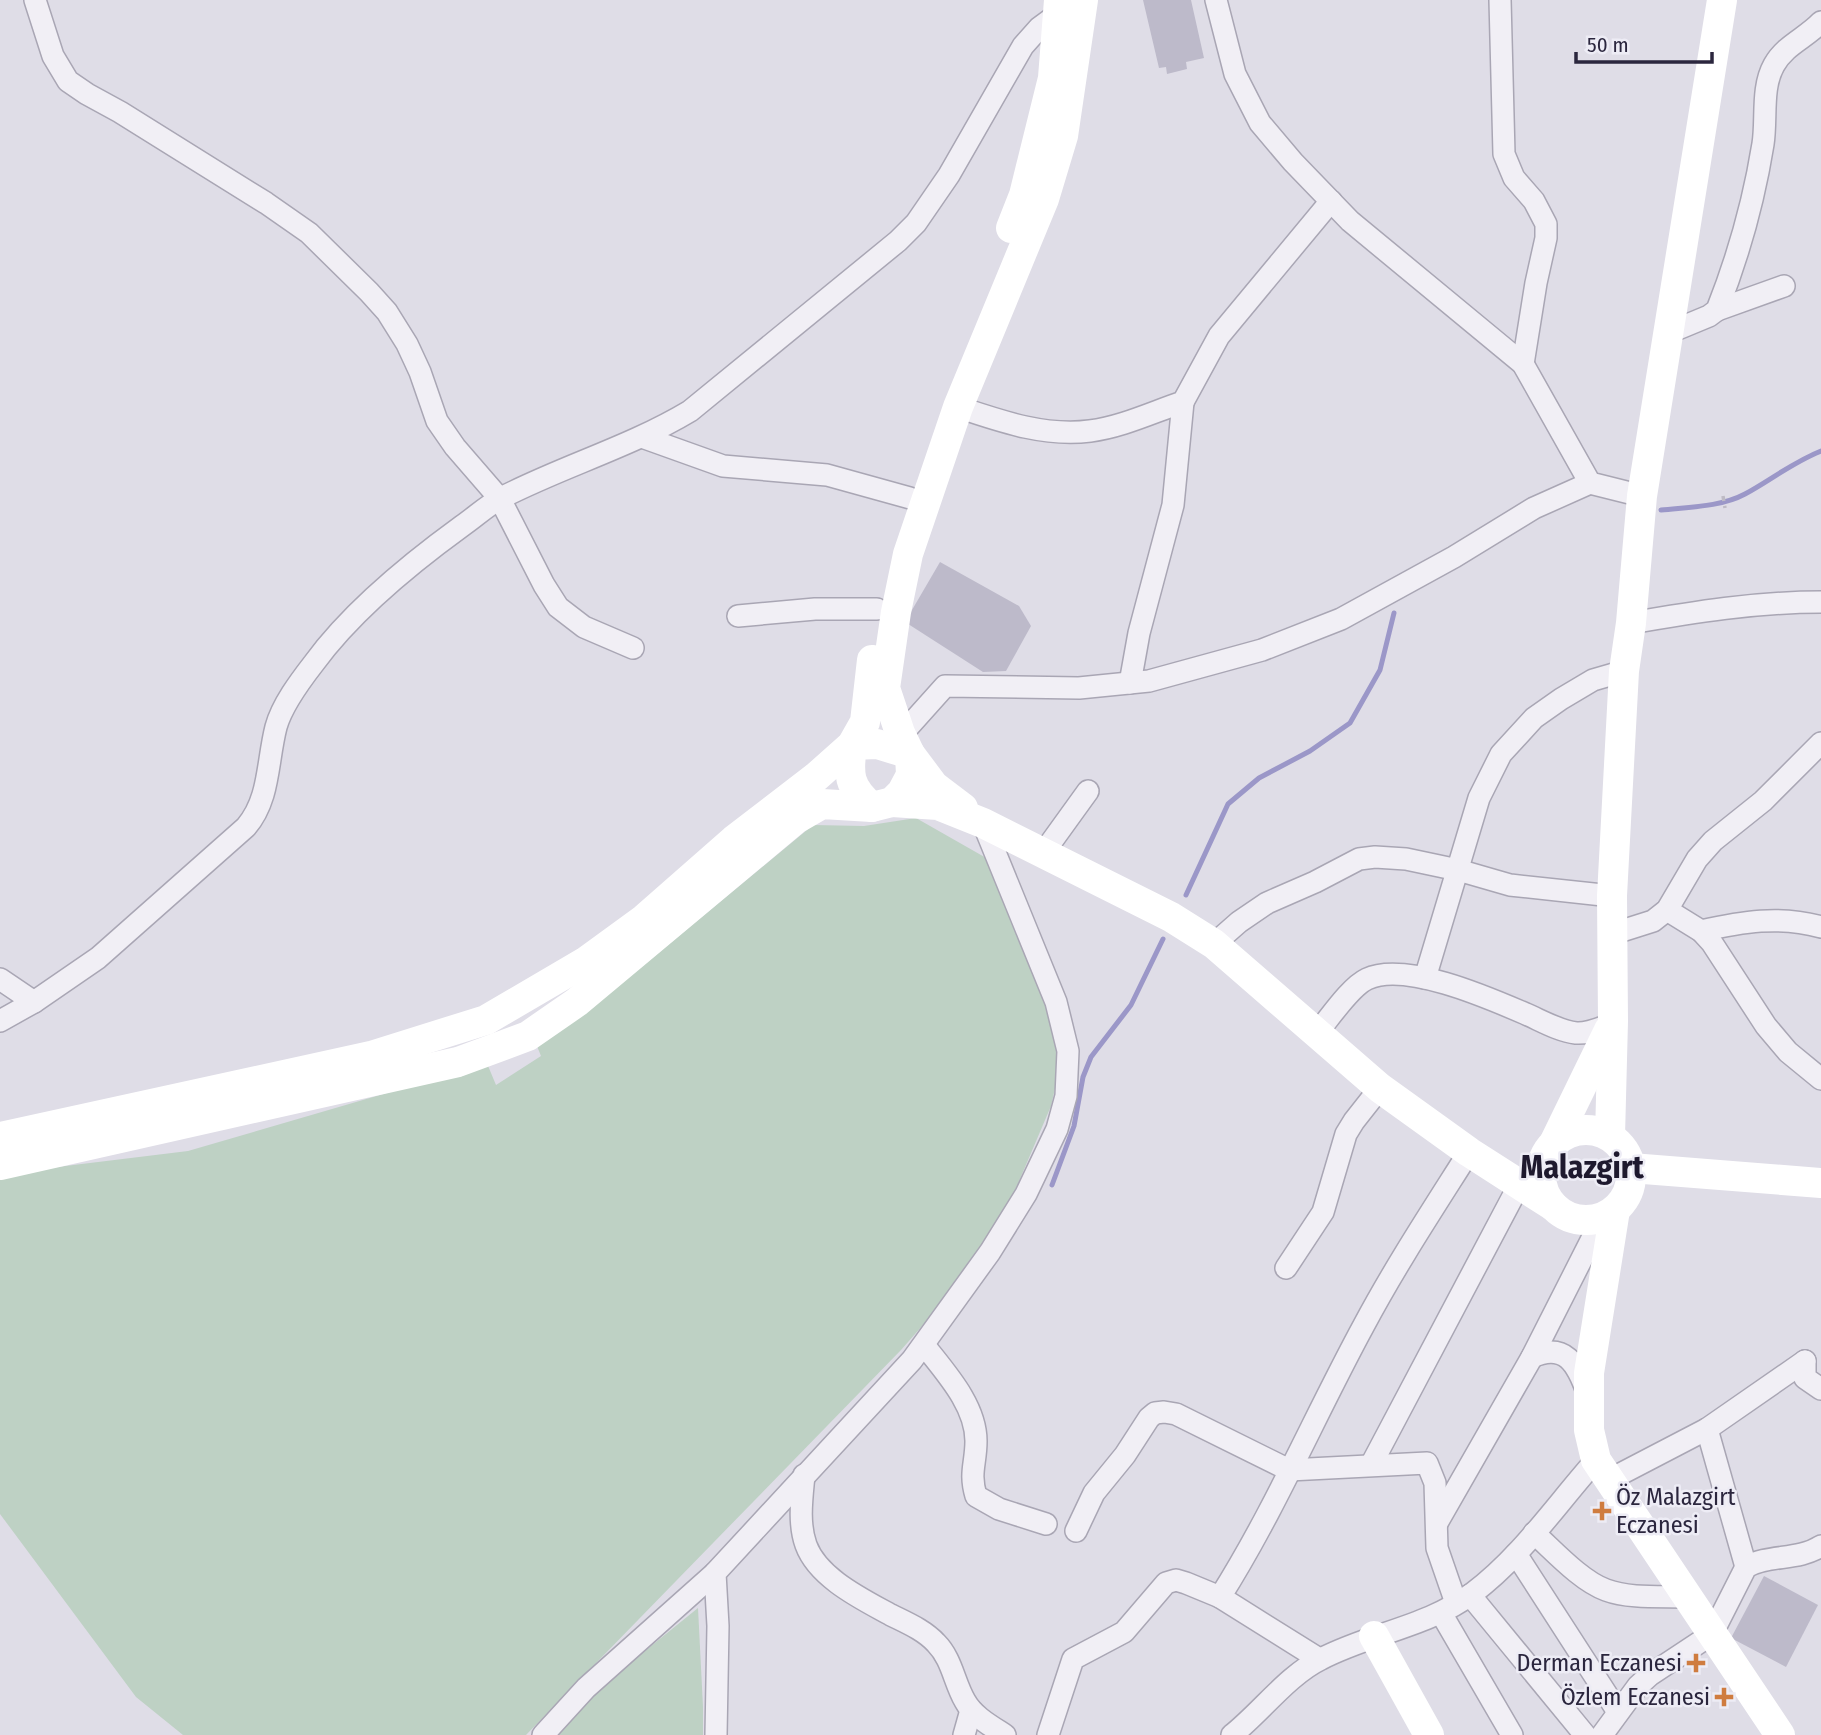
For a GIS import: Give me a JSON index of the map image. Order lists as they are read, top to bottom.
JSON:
{
  "districts": ["Malazgirt"],
  "places": {
    "health": ["Öz Malazgirt Eczanesi", "Derman Eczanesi", "Özlem Eczanesi"]
  },
  "scale_bar": "50 m"
}
